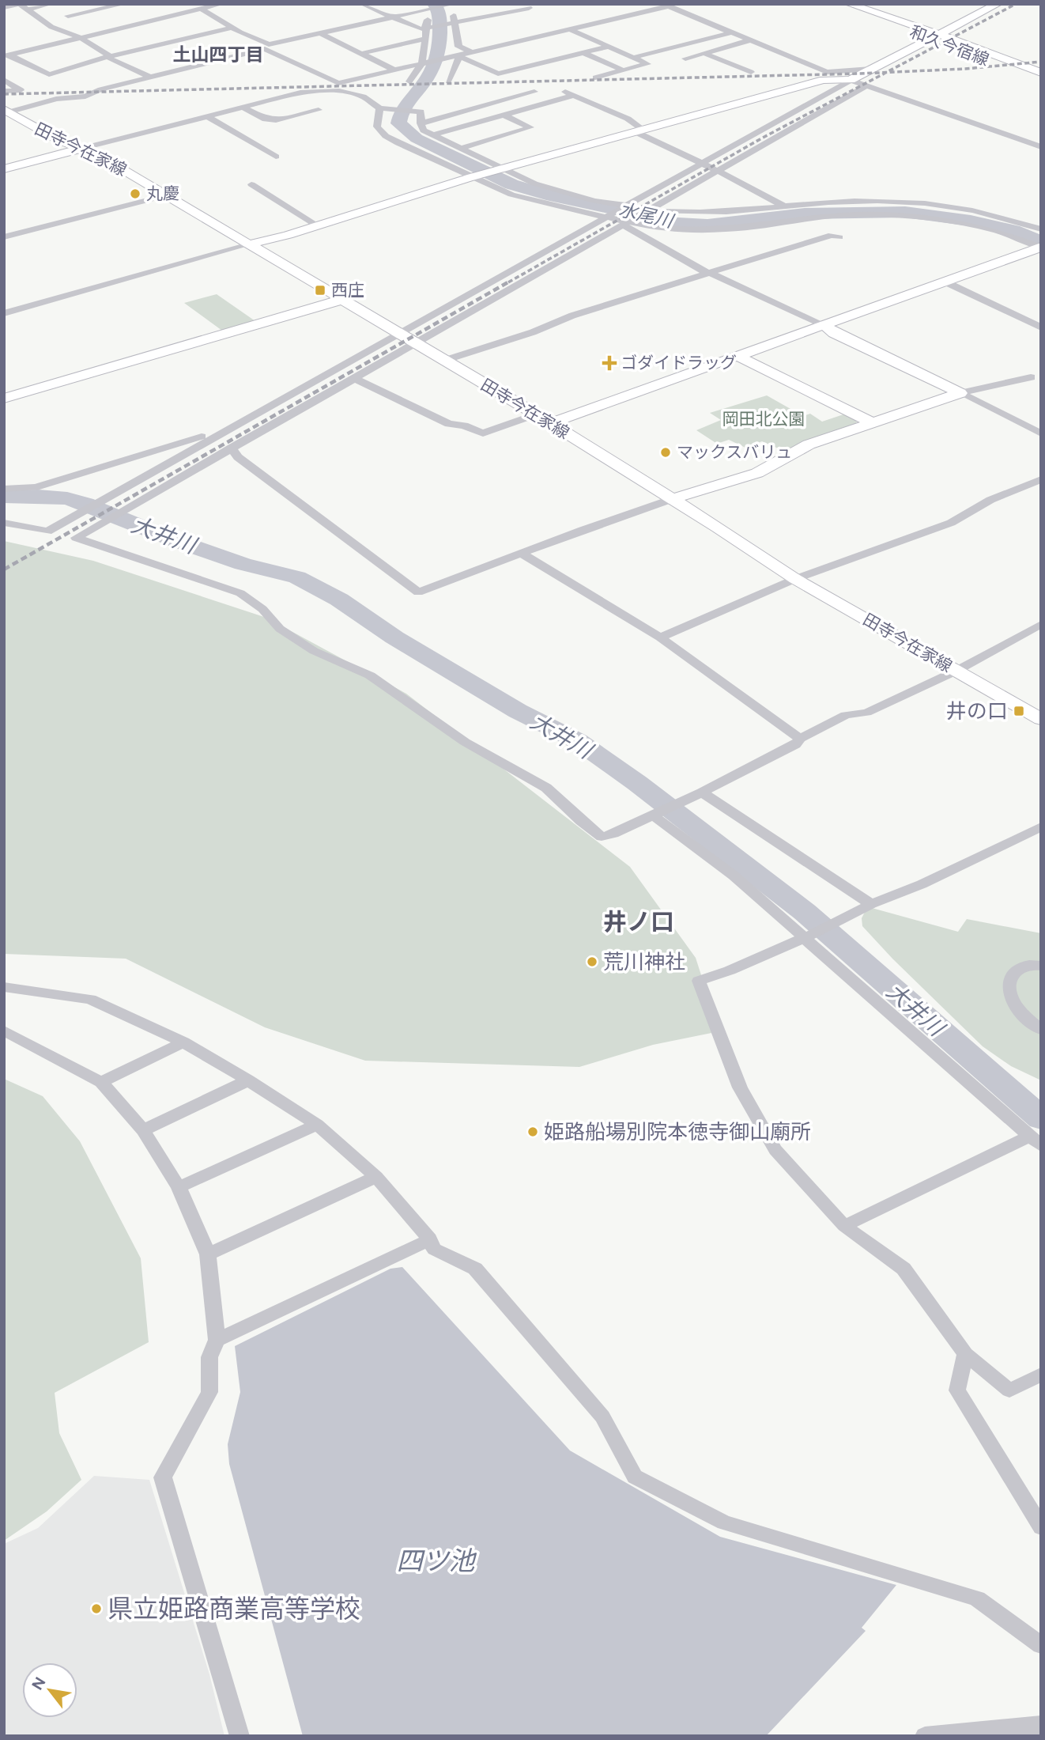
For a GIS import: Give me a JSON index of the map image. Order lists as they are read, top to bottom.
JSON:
{
  "streets": {
    "street": ["和久今宿線", "田寺今在家線"]
  },
  "districts": ["土山四丁目", "井ノ口"],
  "water": ["水尾川", "大井川", "四ツ池"],
  "parks": ["岡田北公園"],
  "places": {
    "other": [
      "丸慶",
      "マックスバリュ",
      "荒川神社",
      "姫路船場別院本徳寺御山廟所",
      "県立姫路商業高等学校"
    ],
    "transit": ["西庄", "井の口"],
    "health": ["ゴダイドラッグ"]
  },
  "north": "top left"
}
